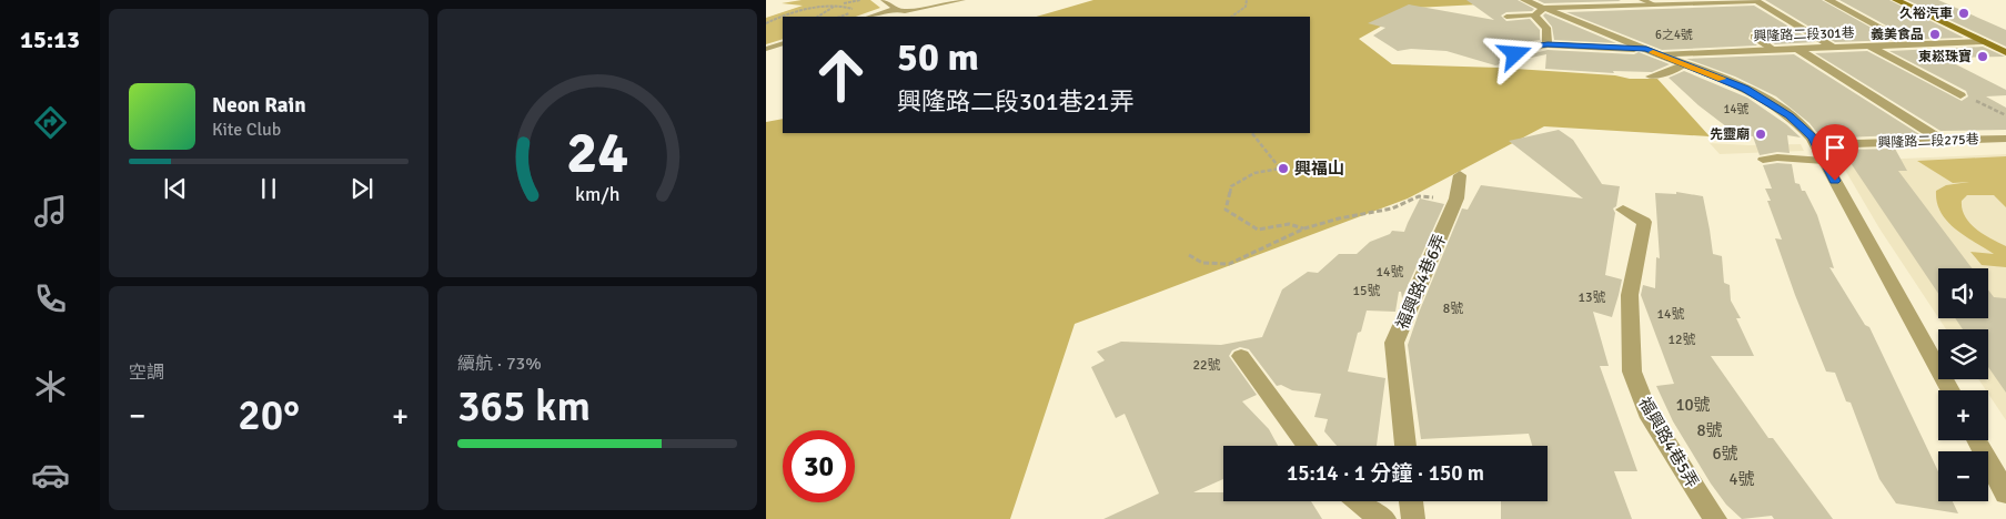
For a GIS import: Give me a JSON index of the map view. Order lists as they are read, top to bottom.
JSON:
{
  "streets": {
    "street": [
      "興隆路二段301巷",
      "興隆路二段275巷",
      "福興路4巷6弄",
      "福興路4巷5弄"
    ]
  },
  "places": [
    "久裕汽車",
    "義美食品",
    "東崧珠寶",
    "先靈廟",
    "興福山"
  ],
  "house_numbers": [
    "6之4號",
    "14號",
    "14號",
    "15號",
    "13號",
    "8號",
    "14號",
    "12號",
    "22號",
    "10號",
    "8號",
    "6號",
    "4號"
  ],
  "page": {
    "tabs": "15:13",
    "turn": ["50 m", "興隆路二段301巷21弄"],
    "song": ["Neon Rain", "Kite Club"],
    "map_buttons": ["+", "−"],
    "tile": [
      "空調",
      ["續航 · 73%", "365 km"]
    ],
    "heat": ["−", "20°", "+"],
    "limit": "30",
    "trip": "15:14 · 1 分鐘 · 150 m",
    "gauge": ["24", "km/h"]
  }
}
